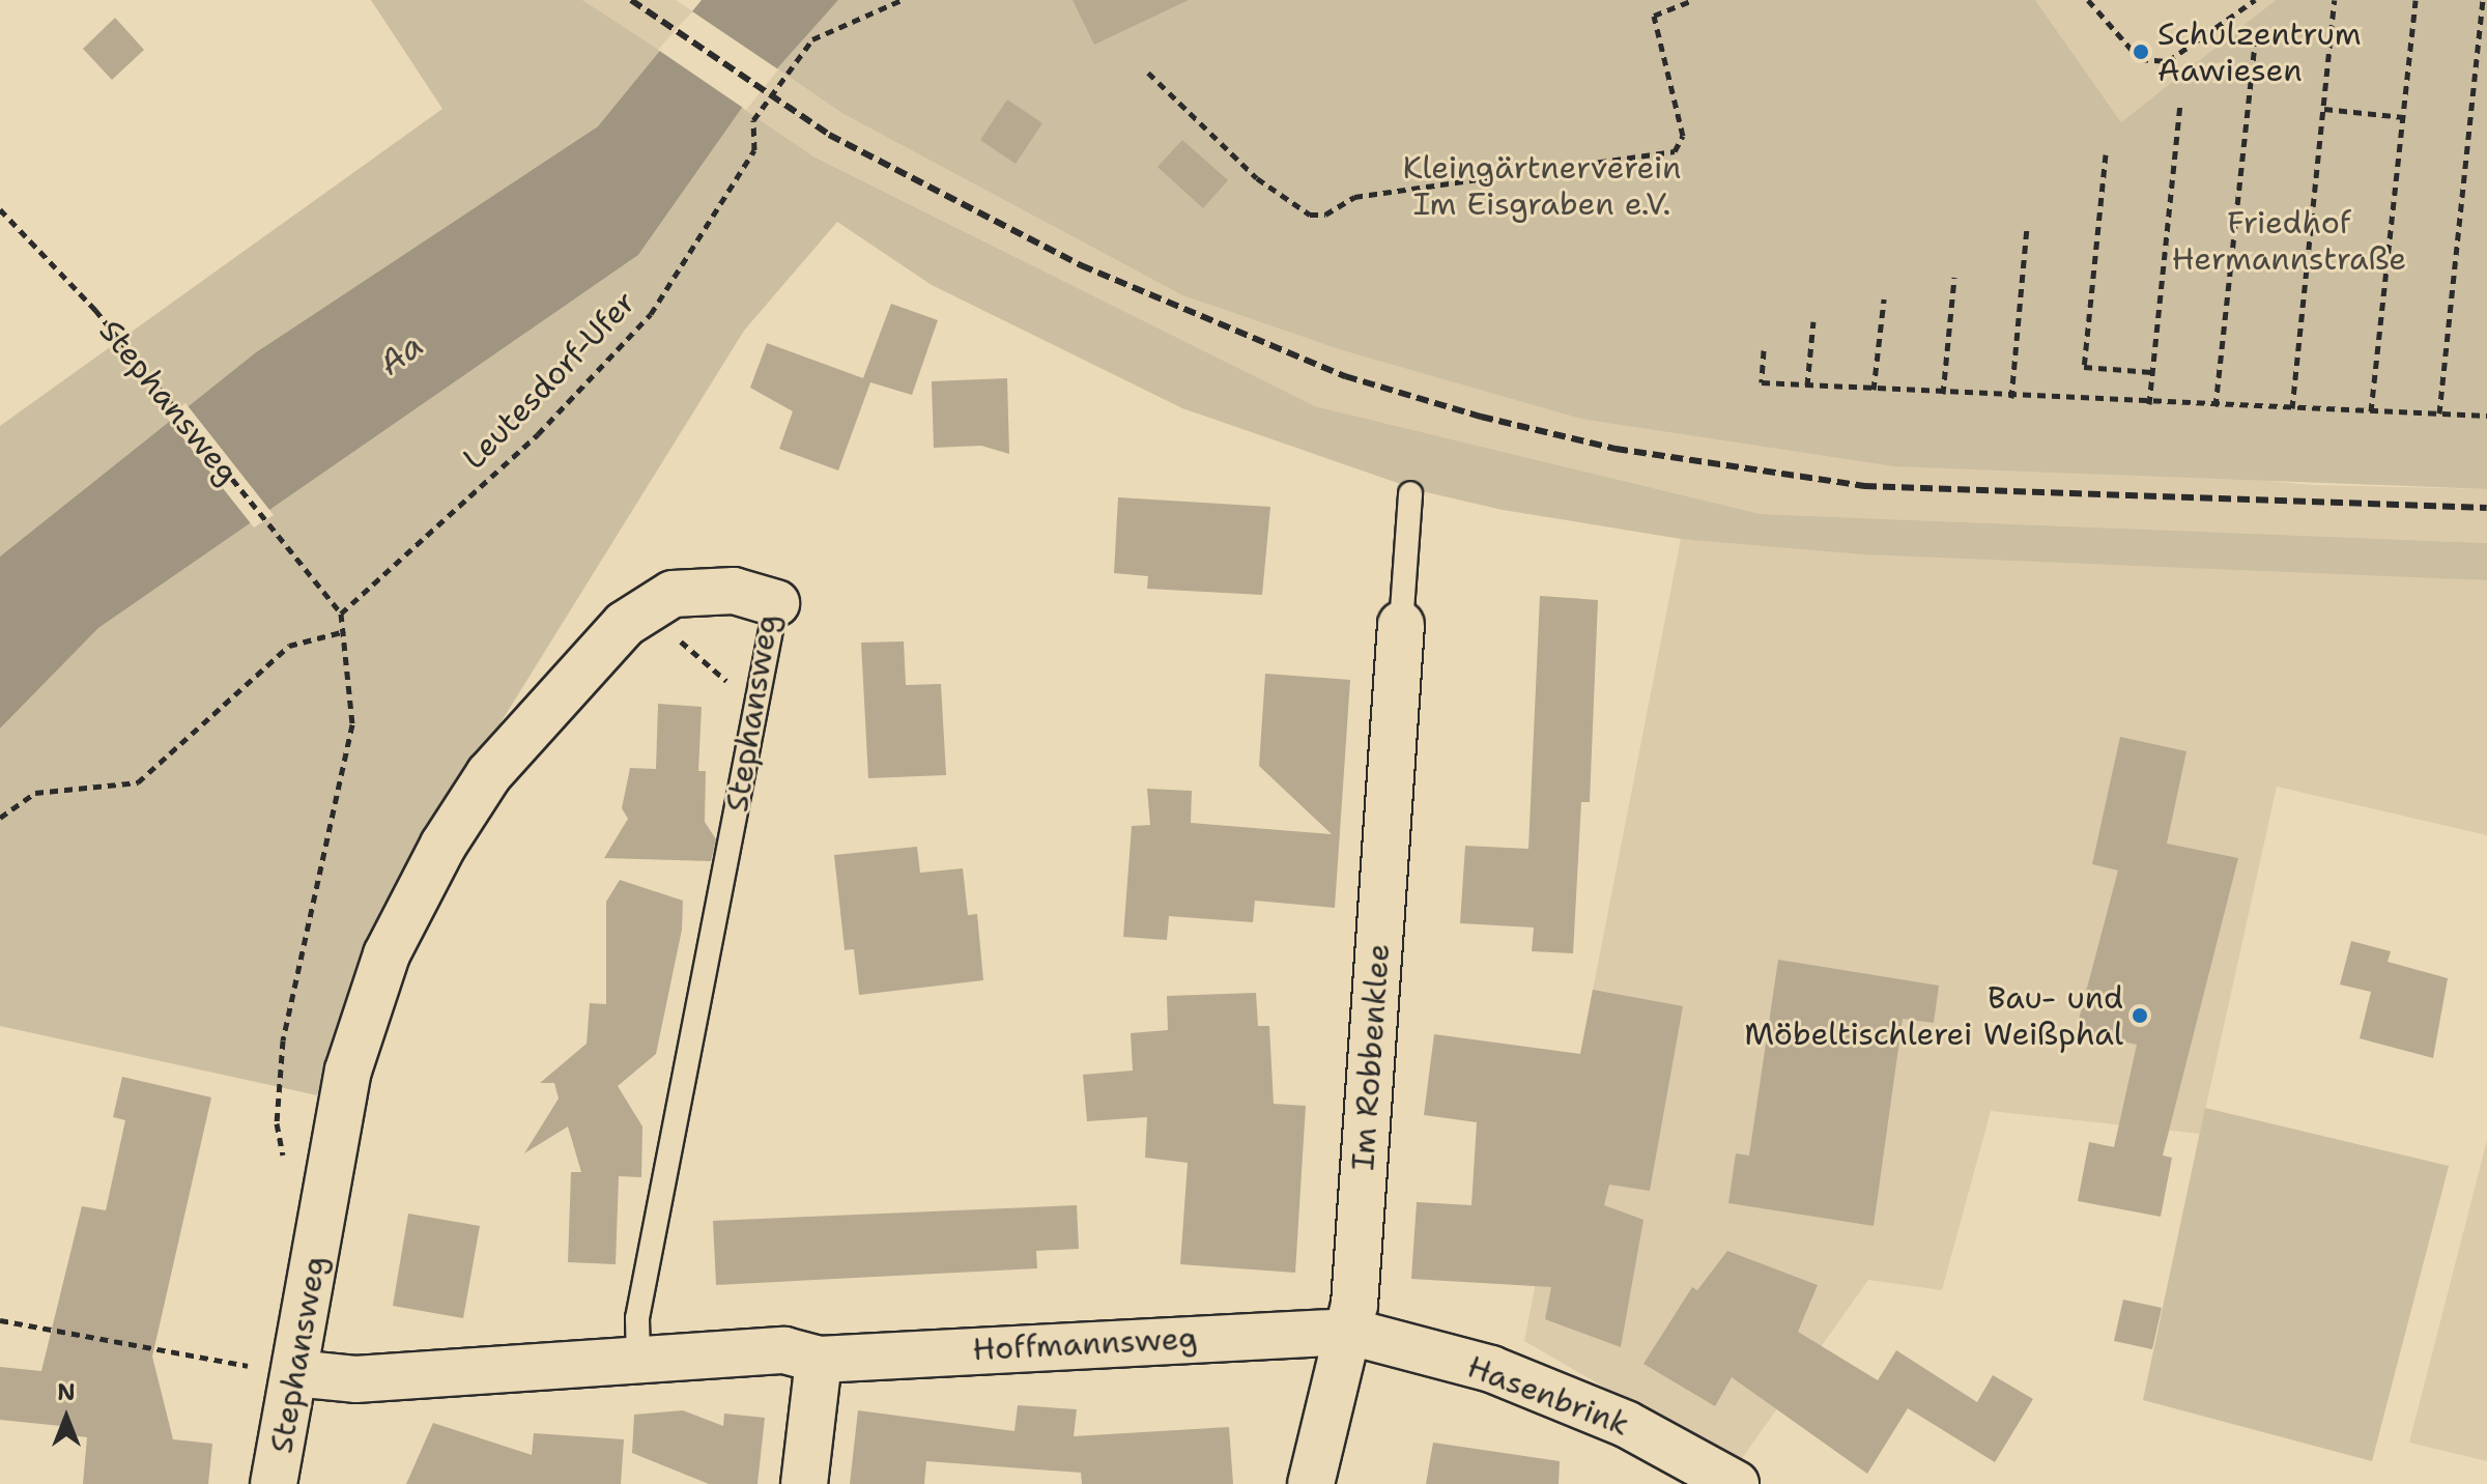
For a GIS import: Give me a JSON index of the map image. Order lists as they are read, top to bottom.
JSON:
{
  "streets": {
    "street": [
      "Stephansweg",
      "Im Robbenklee",
      "Hoffmannsweg",
      "Hasenbrink"
    ],
    "path": ["Leutesdorf-Ufer"]
  },
  "crossings": [
    ["Leutesdorf-Ufer", "Stephansweg"],
    ["Stephansweg", "Hoffmannsweg"],
    ["Im Robbenklee", "Hoffmannsweg"],
    ["Im Robbenklee", "Hasenbrink"],
    ["Hoffmannsweg", "Hasenbrink"]
  ],
  "water": ["Aa"],
  "parks": ["Kleingärtnerverein Im Eisgraben e.V.", "Friedhof Hermannstraße"],
  "places": ["Schulzentrum Aawiesen", "Bau- und Möbeltischlerei Weißphal"],
  "north": "top"
}
